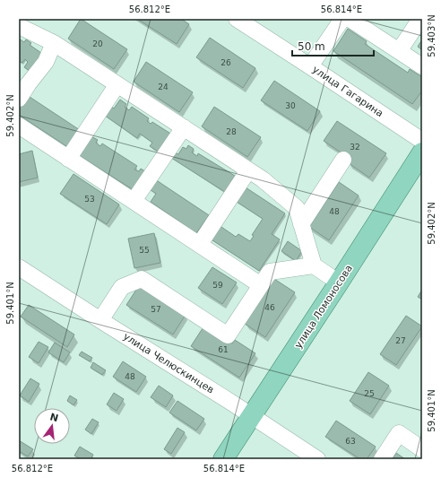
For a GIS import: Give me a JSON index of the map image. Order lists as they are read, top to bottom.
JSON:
{
  "streets": {
    "main road": ["улица Ломоносова"],
    "street": ["улица Гагарина", "улица Челюскинцев"]
  },
  "crossings": [
    ["улица Ломоносова", "улица Челюскинцев"]
  ],
  "house_numbers": [
    "20",
    "26",
    "24",
    "30",
    "28",
    "32",
    "53",
    "48",
    "55",
    "59",
    "46",
    "57",
    "27",
    "61",
    "48",
    "25",
    "63"
  ],
  "scale_bar": "50 m",
  "north": "top",
  "coordinates": [
    "56.812°E",
    "56.814°E",
    "59.403°N",
    "59.402°N",
    "59.401°N"
  ]
}
